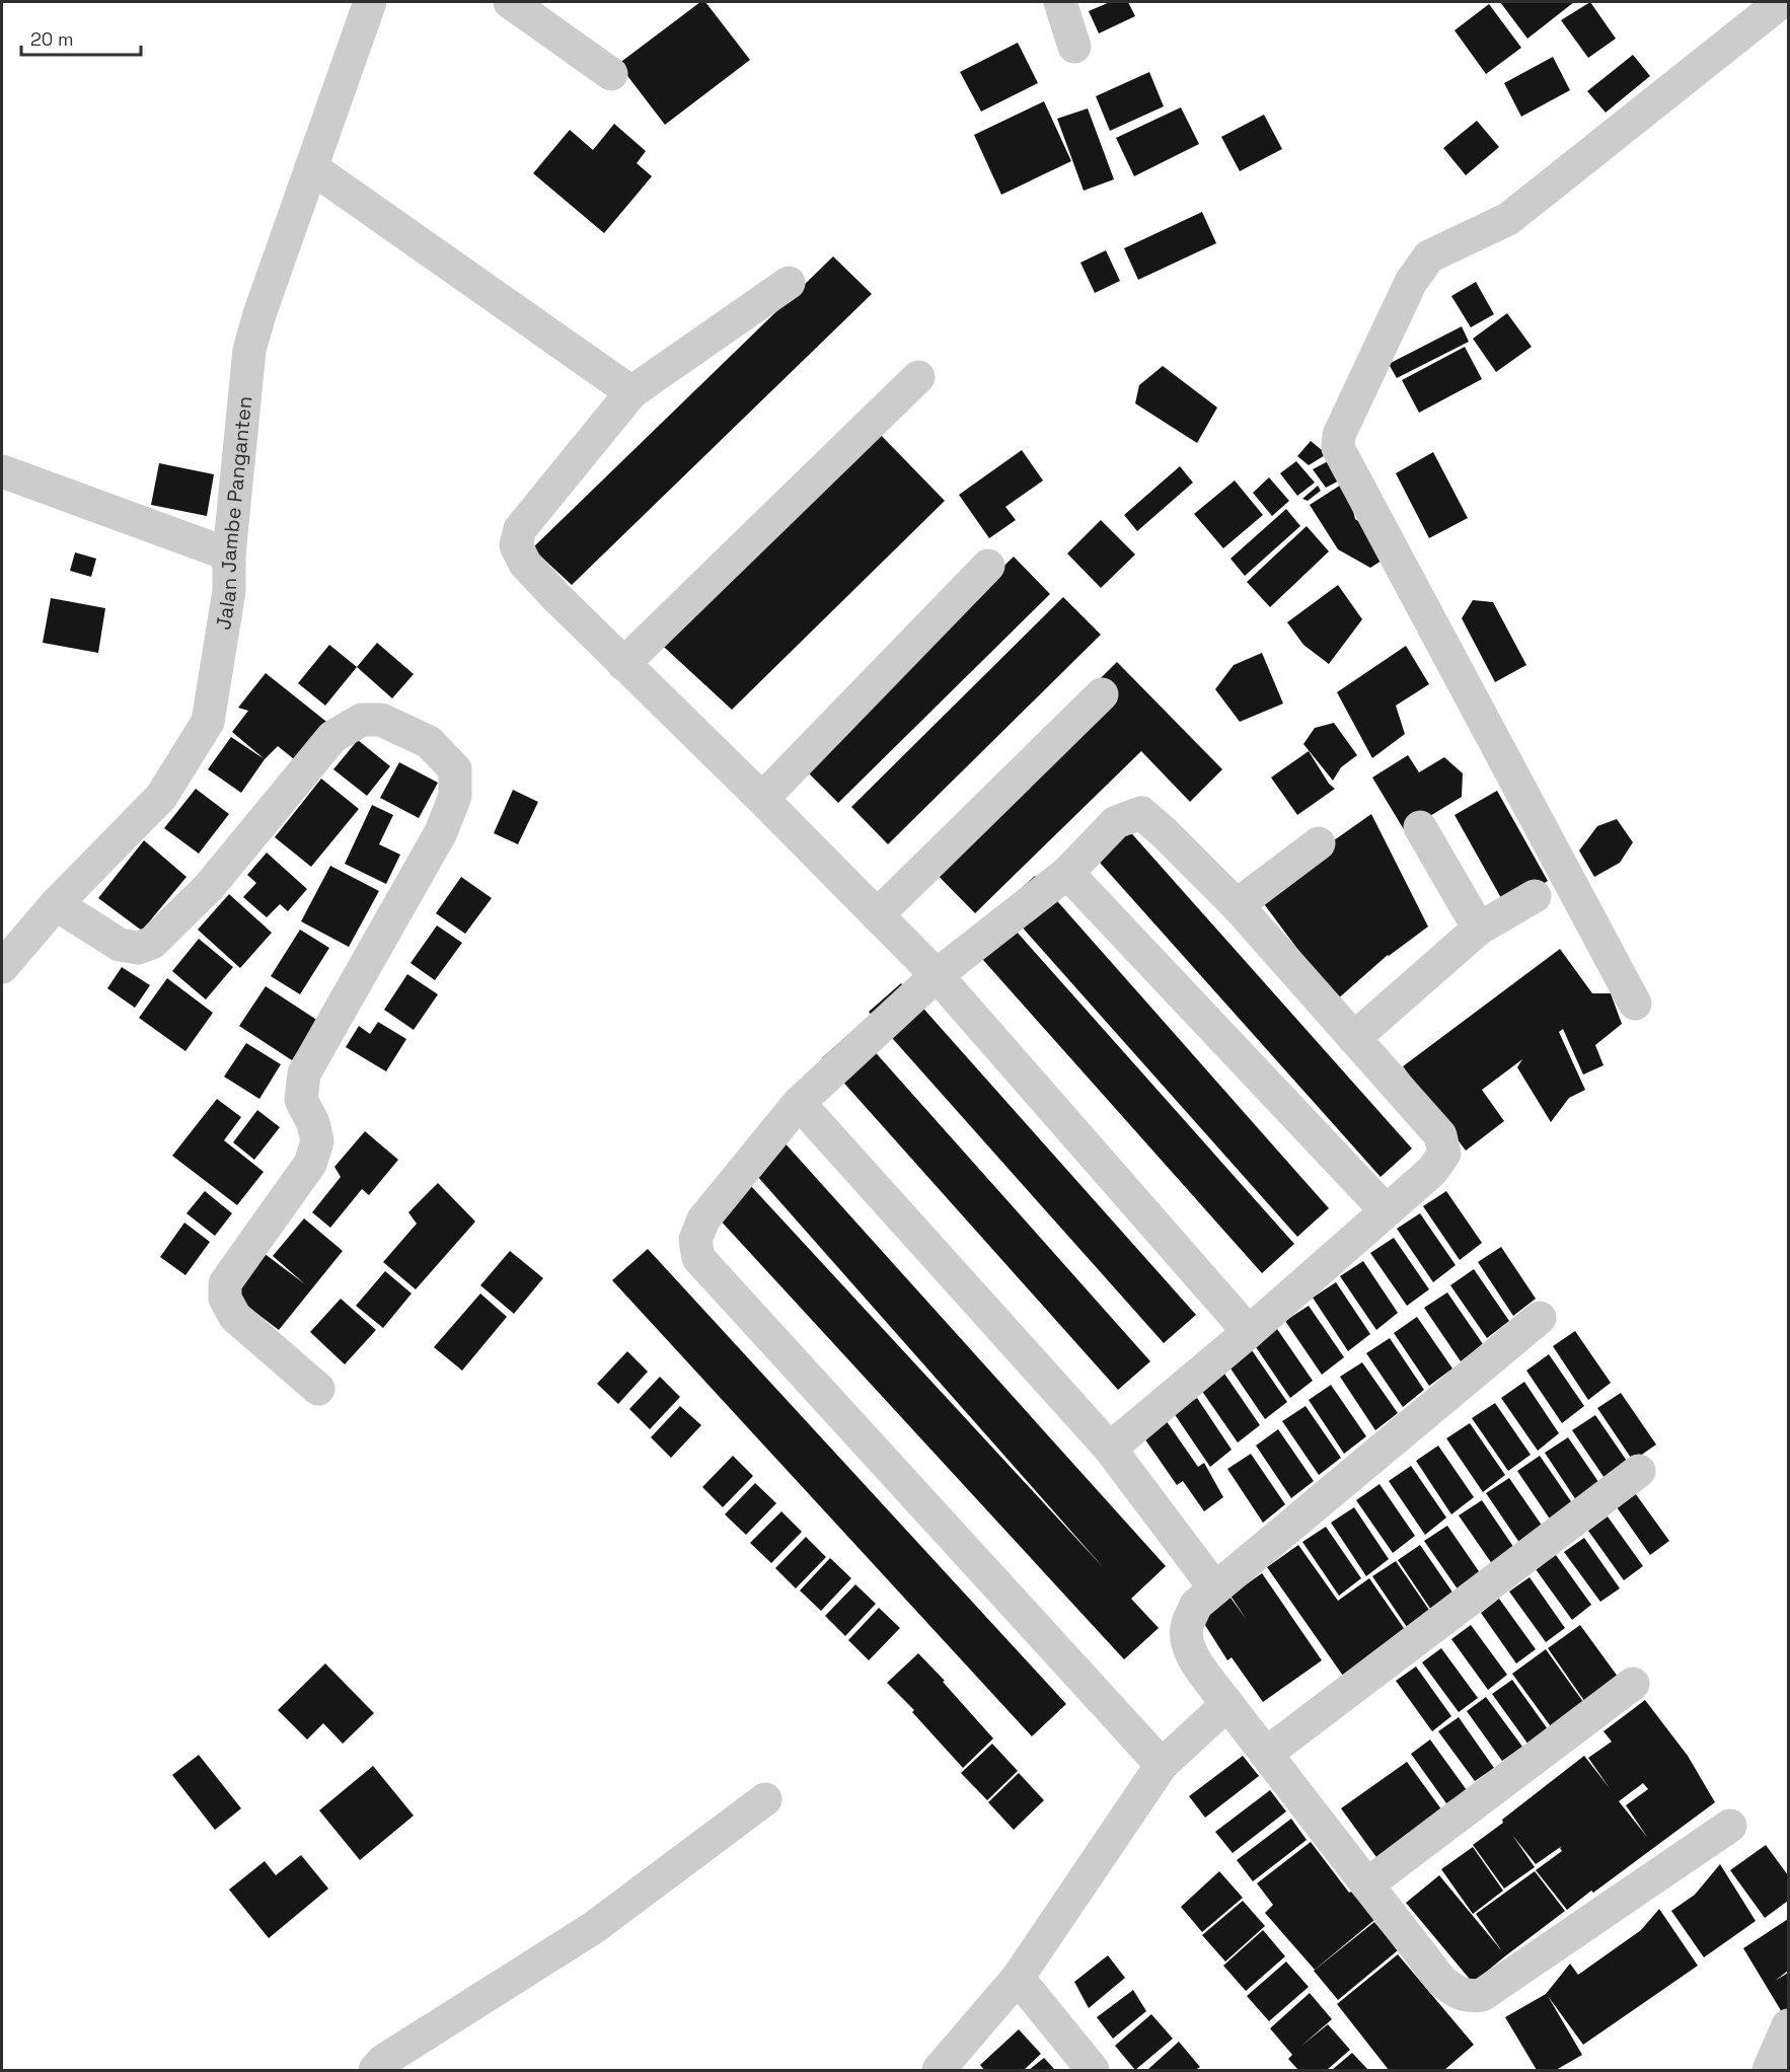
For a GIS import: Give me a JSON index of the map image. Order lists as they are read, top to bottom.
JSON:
{
  "streets": {
    "street": ["Jalan Jambe Panganten"]
  },
  "scale_bar": "20 m"
}
